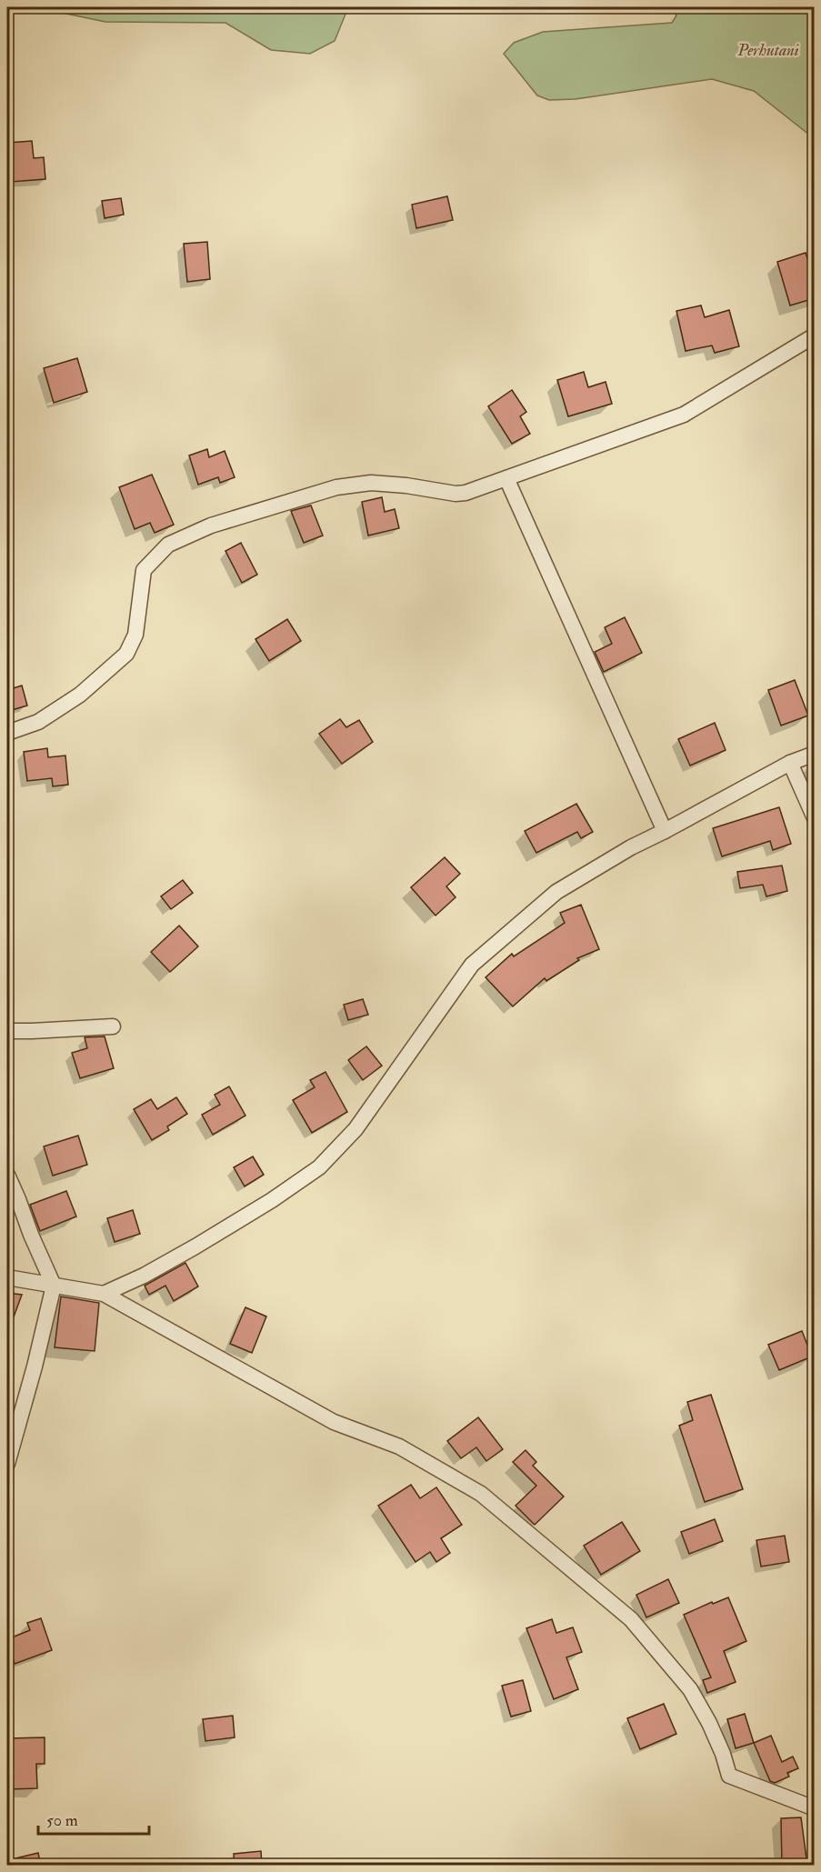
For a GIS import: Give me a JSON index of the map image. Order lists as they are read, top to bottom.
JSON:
{
  "parks": ["Perhutani"],
  "scale_bar": "50 m"
}
